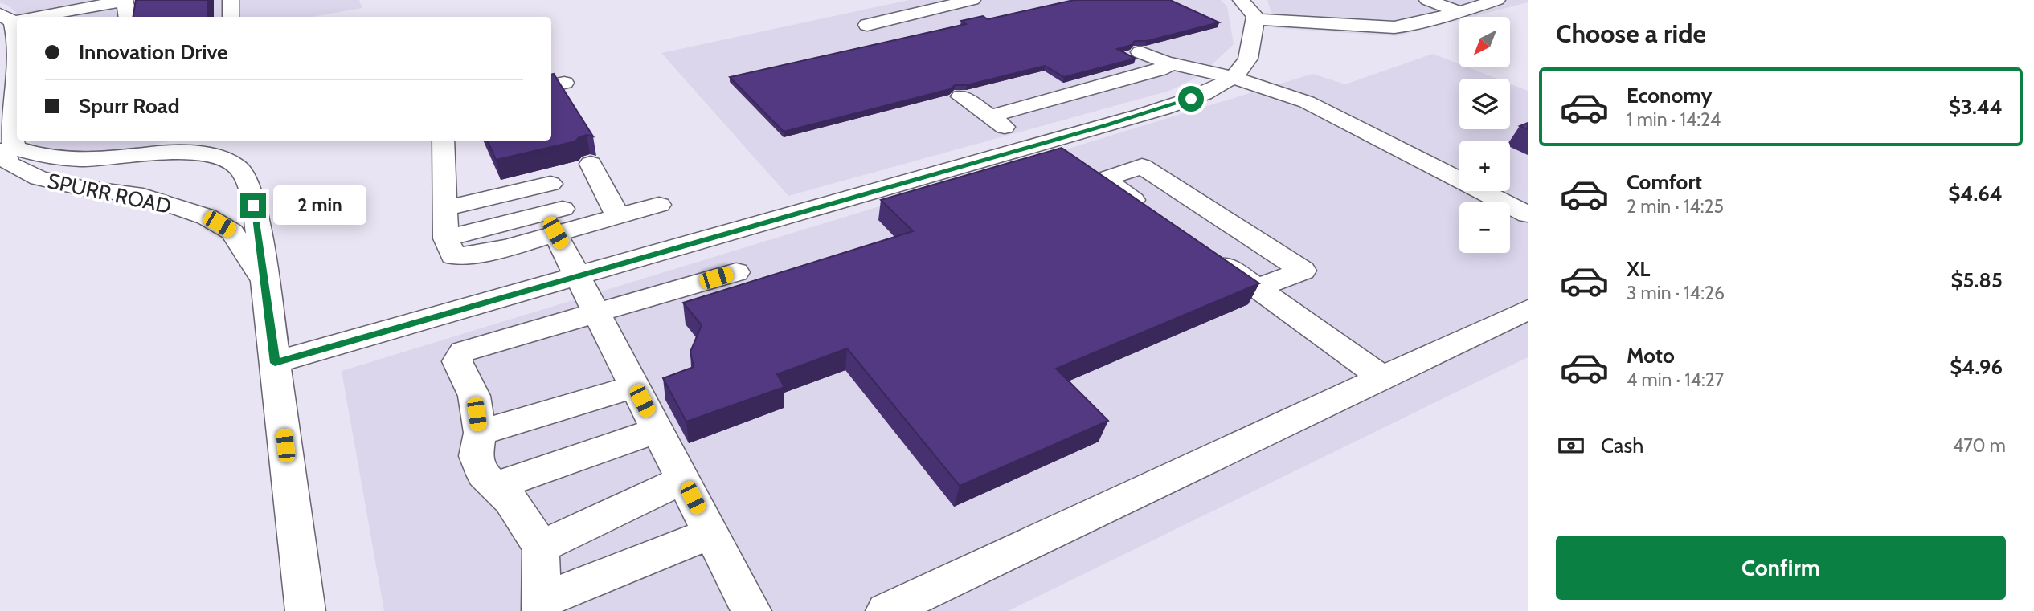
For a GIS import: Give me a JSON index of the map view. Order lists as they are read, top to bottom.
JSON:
{
  "streets": {
    "street": ["SPURR ROAD"]
  },
  "north": "bottom left",
  "page": {
    "heading": "Choose a ride",
    "map_buttons": ["+", "−"],
    "banner": ["Innovation Drive", "Spurr Road"],
    "list": [
      {
        "name": "Economy",
        "note": "1 min · 14:24",
        "value": "$3.44"
      },
      {
        "name": "Comfort",
        "note": "2 min · 14:25",
        "value": "$4.64"
      },
      {
        "name": "XL",
        "note": "3 min · 14:26",
        "value": "$5.85"
      },
      {
        "name": "Moto",
        "note": "4 min · 14:27",
        "value": "$4.96"
      }
    ],
    "bubble": "2 min",
    "pay": ["Cash", "470 m"],
    "buttons": "Confirm"
  }
}
